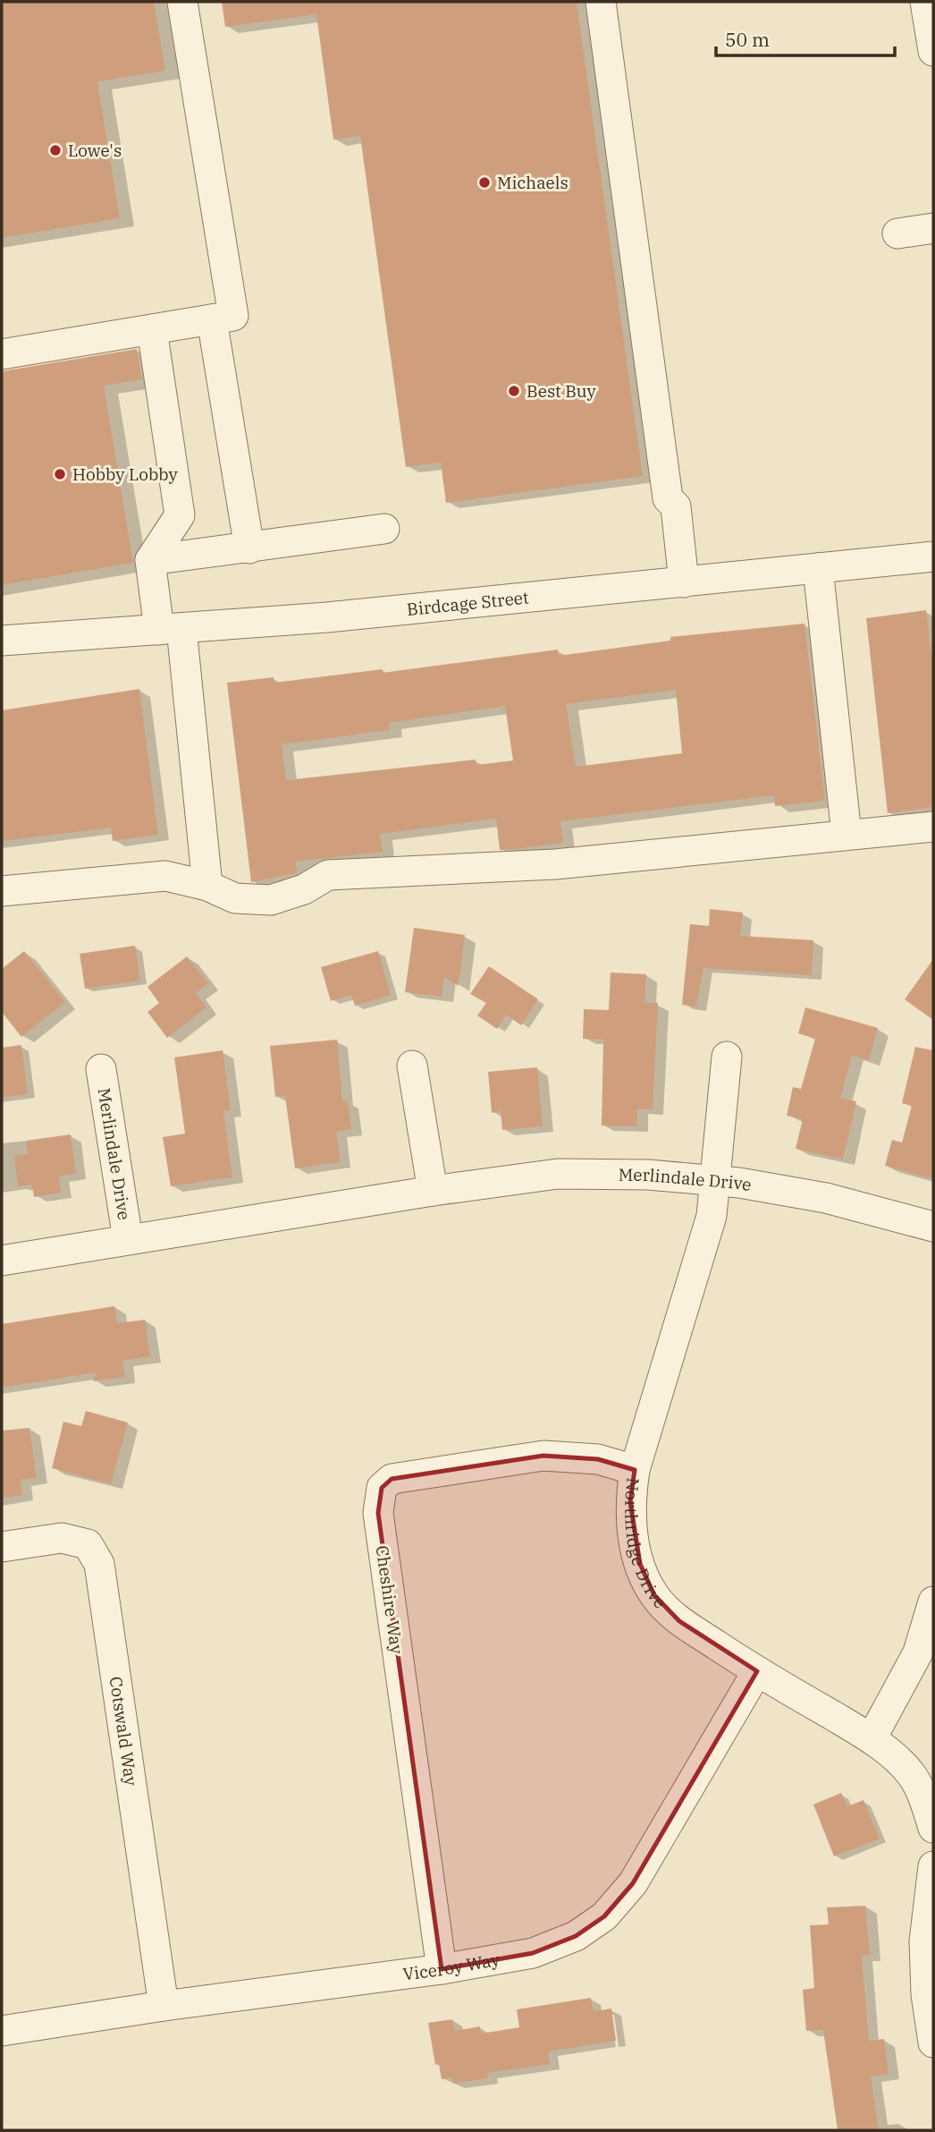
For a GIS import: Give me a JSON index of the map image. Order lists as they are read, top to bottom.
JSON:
{
  "streets": {
    "street": [
      "Birdcage Street",
      "Merlindale Drive",
      "Northridge Drive",
      "Cheshire Way",
      "Cotswald Way",
      "Viceroy Way"
    ]
  },
  "crossings": [
    ["Merlindale Drive", "Northridge Drive"],
    ["Northridge Drive", "Cheshire Way"],
    ["Northridge Drive", "Viceroy Way"],
    ["Cheshire Way", "Viceroy Way"],
    ["Cotswald Way", "Viceroy Way"]
  ],
  "places": [
    "Lowe's",
    "Michaels",
    "Best Buy",
    "Hobby Lobby"
  ],
  "scale_bar": "50 m"
}
